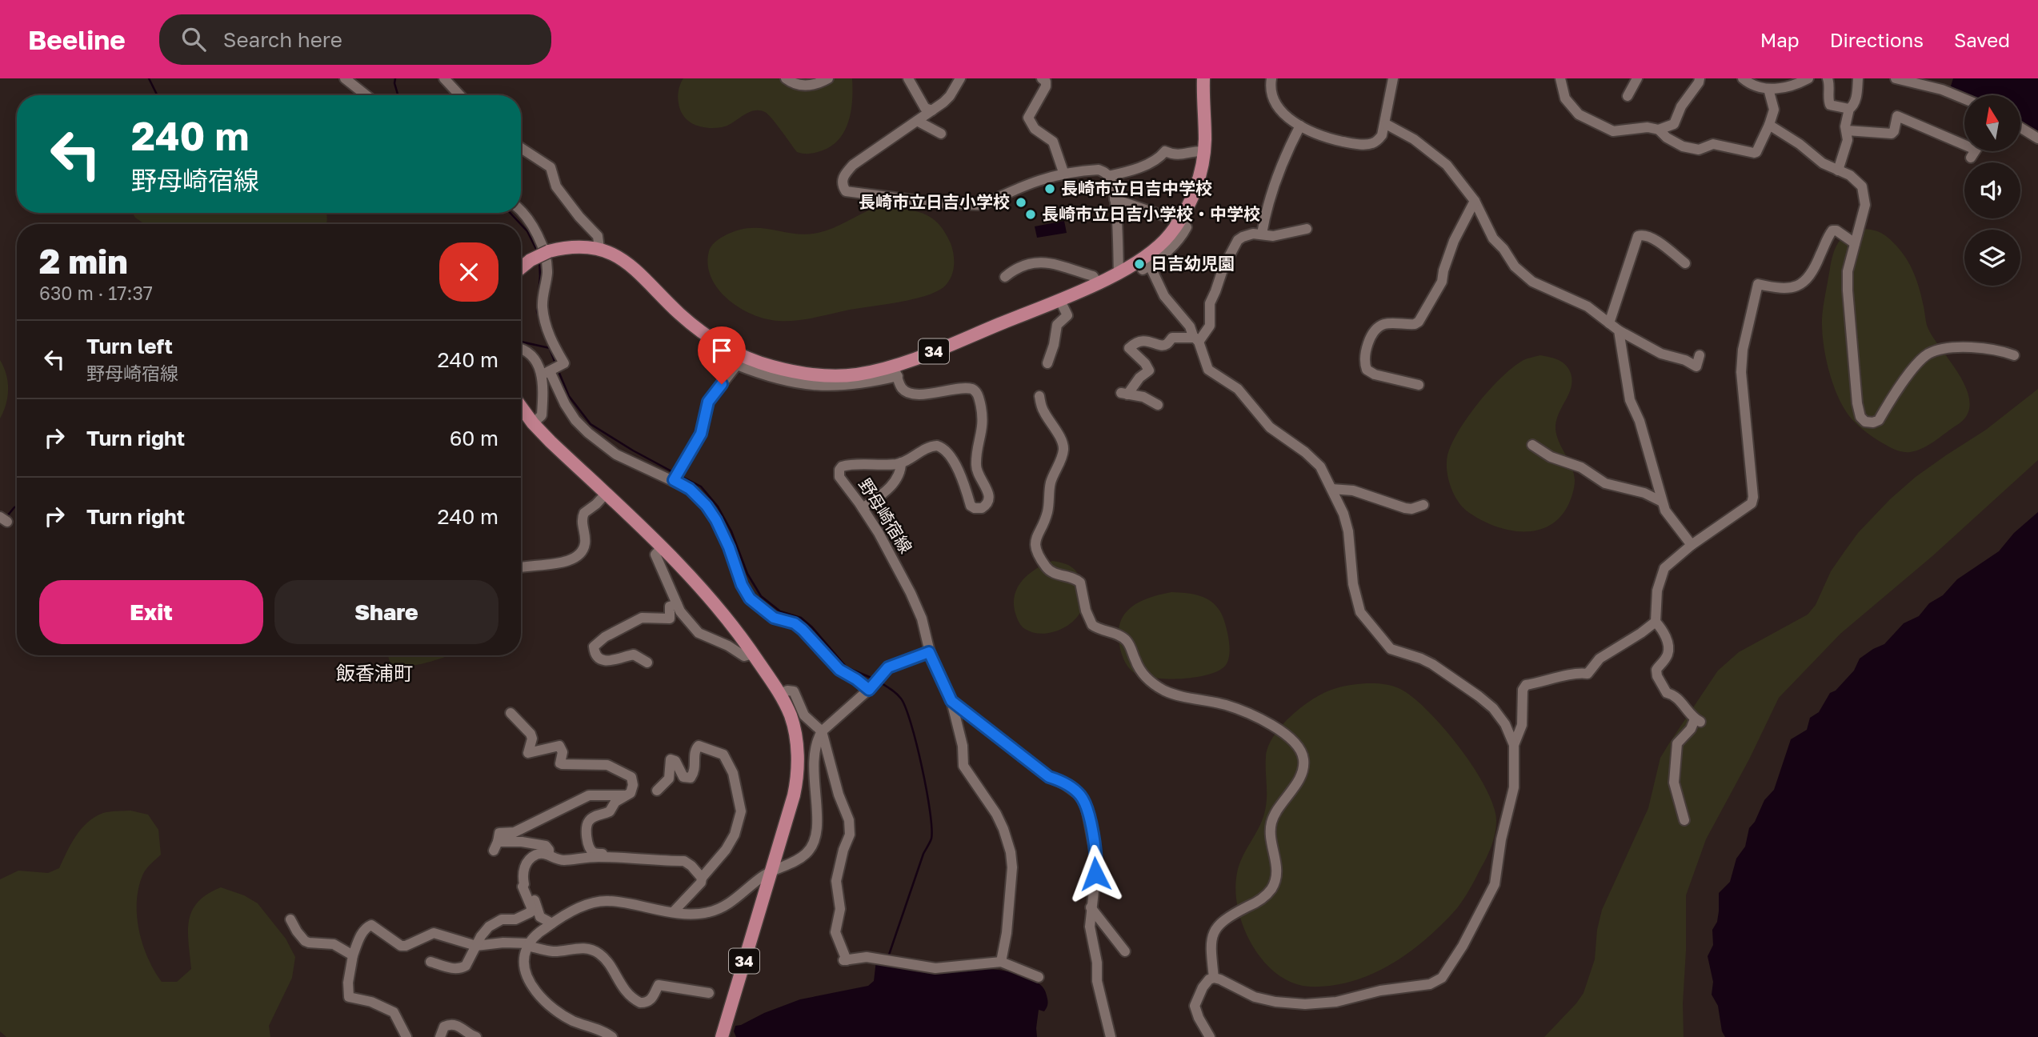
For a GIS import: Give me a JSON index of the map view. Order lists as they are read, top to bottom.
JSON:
{
  "streets": {
    "main road": ["34"],
    "street": ["野母崎宿線"]
  },
  "crossings": [
    ["34", "野母崎宿線"]
  ],
  "districts": ["飯香浦町"],
  "places": [
    "長崎市立日吉中学校",
    "長崎市立日吉小学校",
    "長崎市立日吉小学校・中学校",
    "日吉幼児園"
  ],
  "north": "top",
  "page": {
    "header": "Beeline",
    "search": "Search here",
    "nav": ["Map", "Directions", "Saved"],
    "turn": ["240 m", "野母崎宿線"],
    "heading": ["2 min", "630 m · 17:37"],
    "list": [
      {
        "name": "Turn left",
        "note": "野母崎宿線",
        "value": "240 m"
      },
      {
        "name": "Turn right",
        "value": "60 m"
      },
      {
        "name": "Turn right",
        "value": "240 m"
      }
    ],
    "buttons": ["Exit", "Share"]
  }
}
